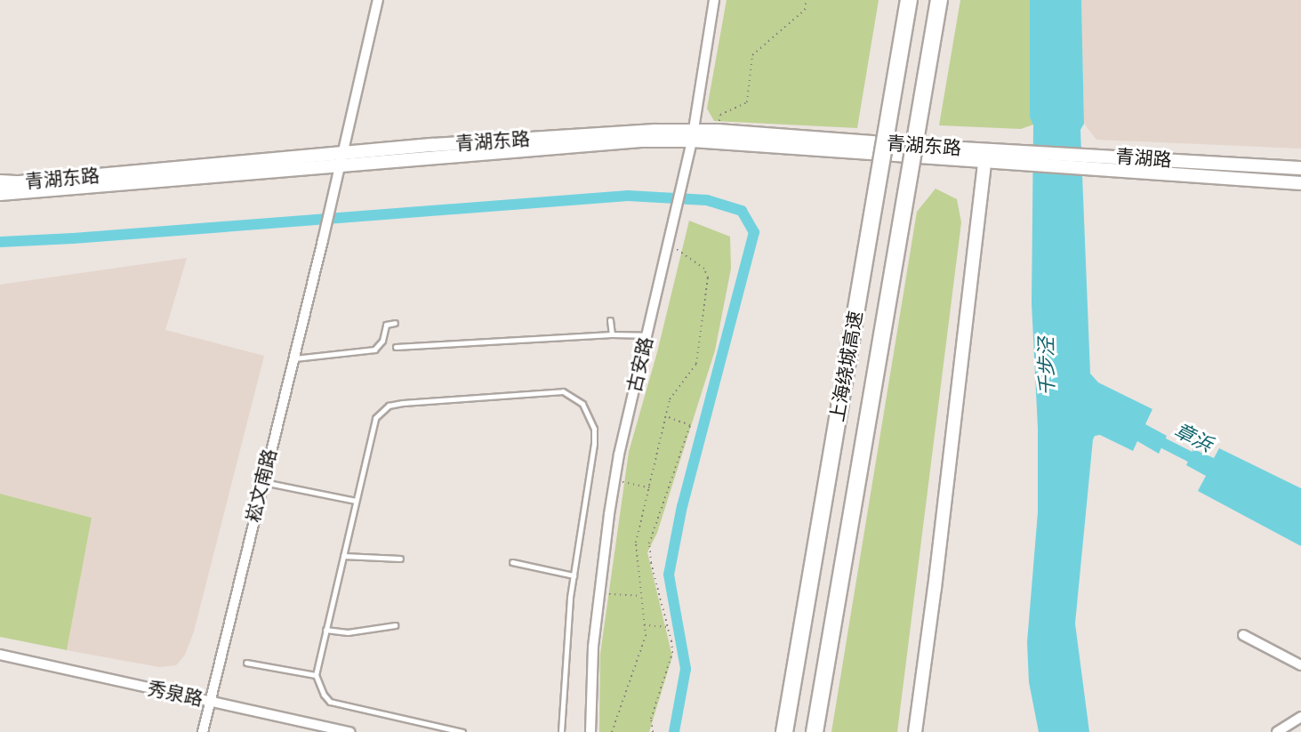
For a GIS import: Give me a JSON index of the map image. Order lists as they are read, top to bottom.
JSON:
{
  "streets": {
    "highway": ["上海绕城高速"],
    "main road": ["青湖东路", "青湖路"],
    "street": ["古安路", "崧文南路", "秀泉路"]
  },
  "crossings": [
    ["青湖东路", "青湖路"],
    ["青湖东路", "古安路"],
    ["青湖东路", "崧文南路"],
    ["崧文南路", "秀泉路"]
  ],
  "water": ["千步泾", "章浜"]
}
